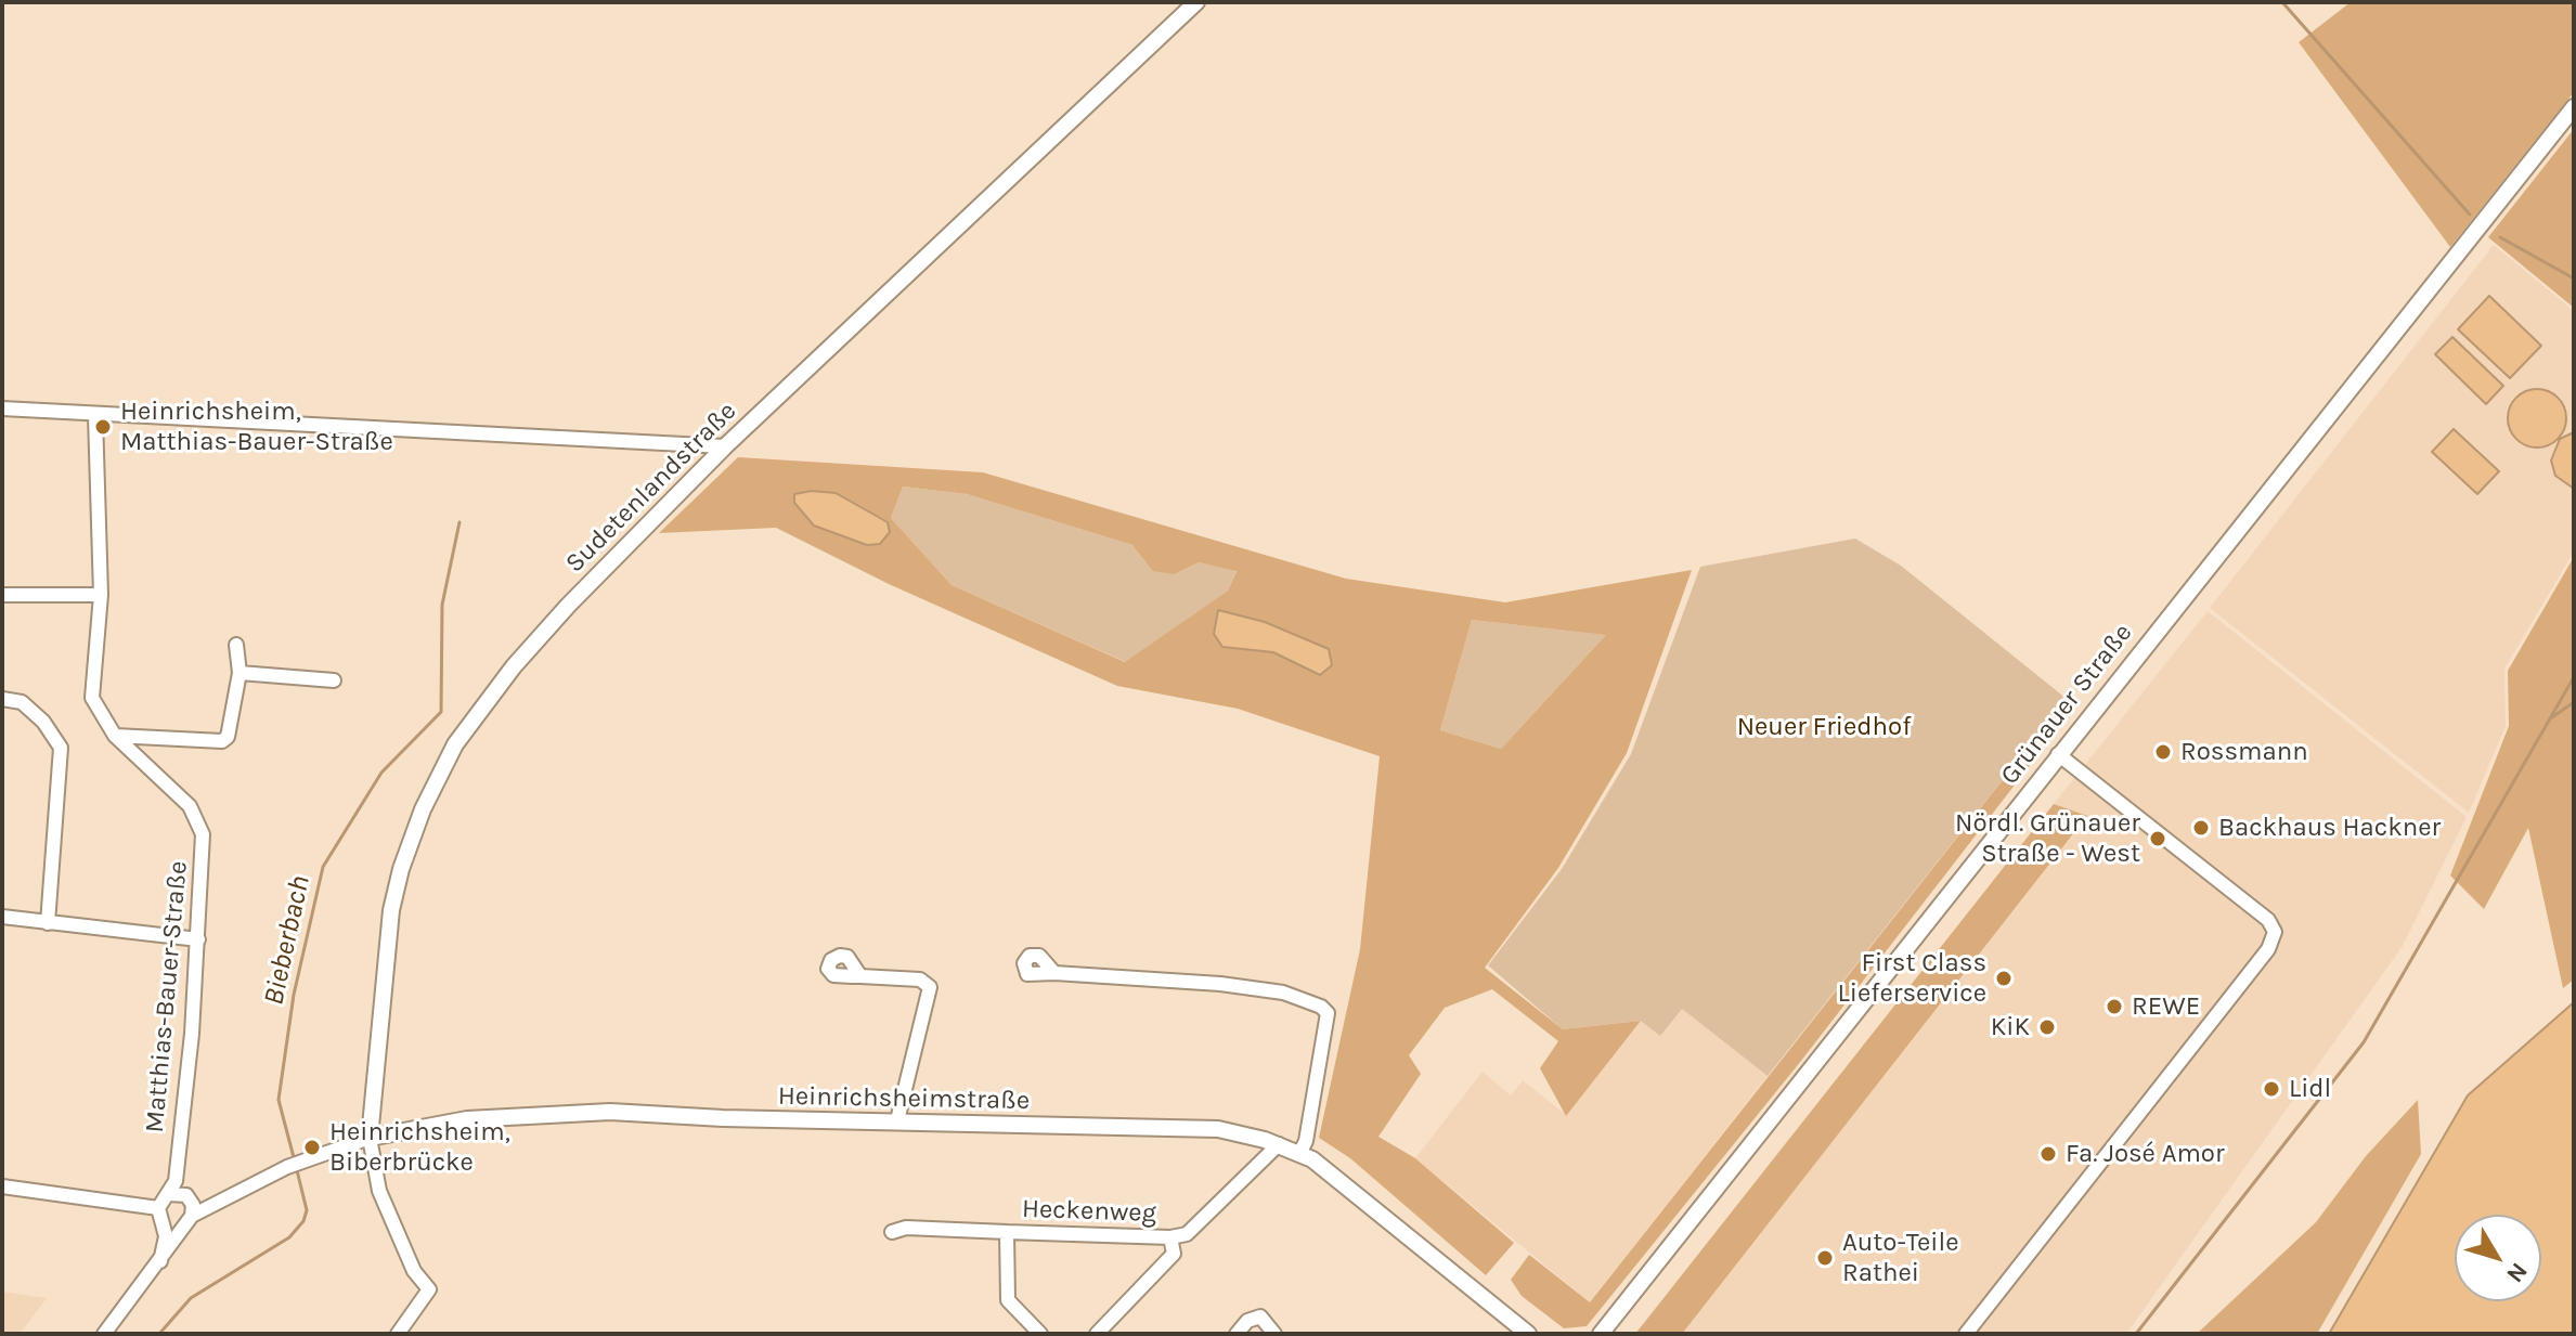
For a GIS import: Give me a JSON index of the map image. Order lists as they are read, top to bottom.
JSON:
{
  "streets": {
    "street": [
      "Sudetenlandstraße",
      "Grünauer Straße",
      "Matthias-Bauer-Straße",
      "Heinrichsheimstraße",
      "Heckenweg"
    ]
  },
  "crossings": [
    ["Sudetenlandstraße", "Heinrichsheimstraße"],
    ["Matthias-Bauer-Straße", "Heinrichsheimstraße"],
    ["Heinrichsheimstraße", "Heckenweg"]
  ],
  "water": ["Bieberbach"],
  "parks": ["Neuer Friedhof"],
  "places": [
    "Heinrichsheim, Matthias-Bauer-Straße",
    "Rossmann",
    "Backhaus Hackner",
    "Nördl. Grünauer Straße - West",
    "First Class Lieferservice",
    "REWE",
    "KiK",
    "Lidl",
    "Heinrichsheim, Biberbrücke",
    "Fa. José Amor",
    "Auto-Teile Rathei"
  ],
  "north": "bottom right"
}
